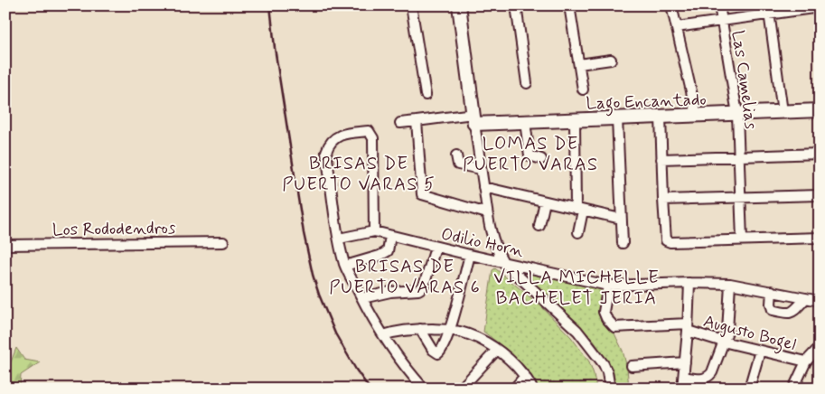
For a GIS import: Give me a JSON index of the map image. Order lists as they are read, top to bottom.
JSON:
{
  "streets": {
    "street": [
      "Las Camelias",
      "Lago Encantado",
      "Los Rododendros",
      "Odilio Horn",
      "Augusto Bogel"
    ]
  },
  "crossings": [
    ["Las Camelias", "Lago Encantado"],
    ["Odilio Horn", "Augusto Bogel"]
  ],
  "districts": [
    "LOMAS DE PUERTO VARAS",
    "BRISAS DE PUERTO VARAS 5",
    "BRISAS DE PUERTO VARAS 6",
    "VILLA MICHELLE BACHELET JERIA"
  ]
}
